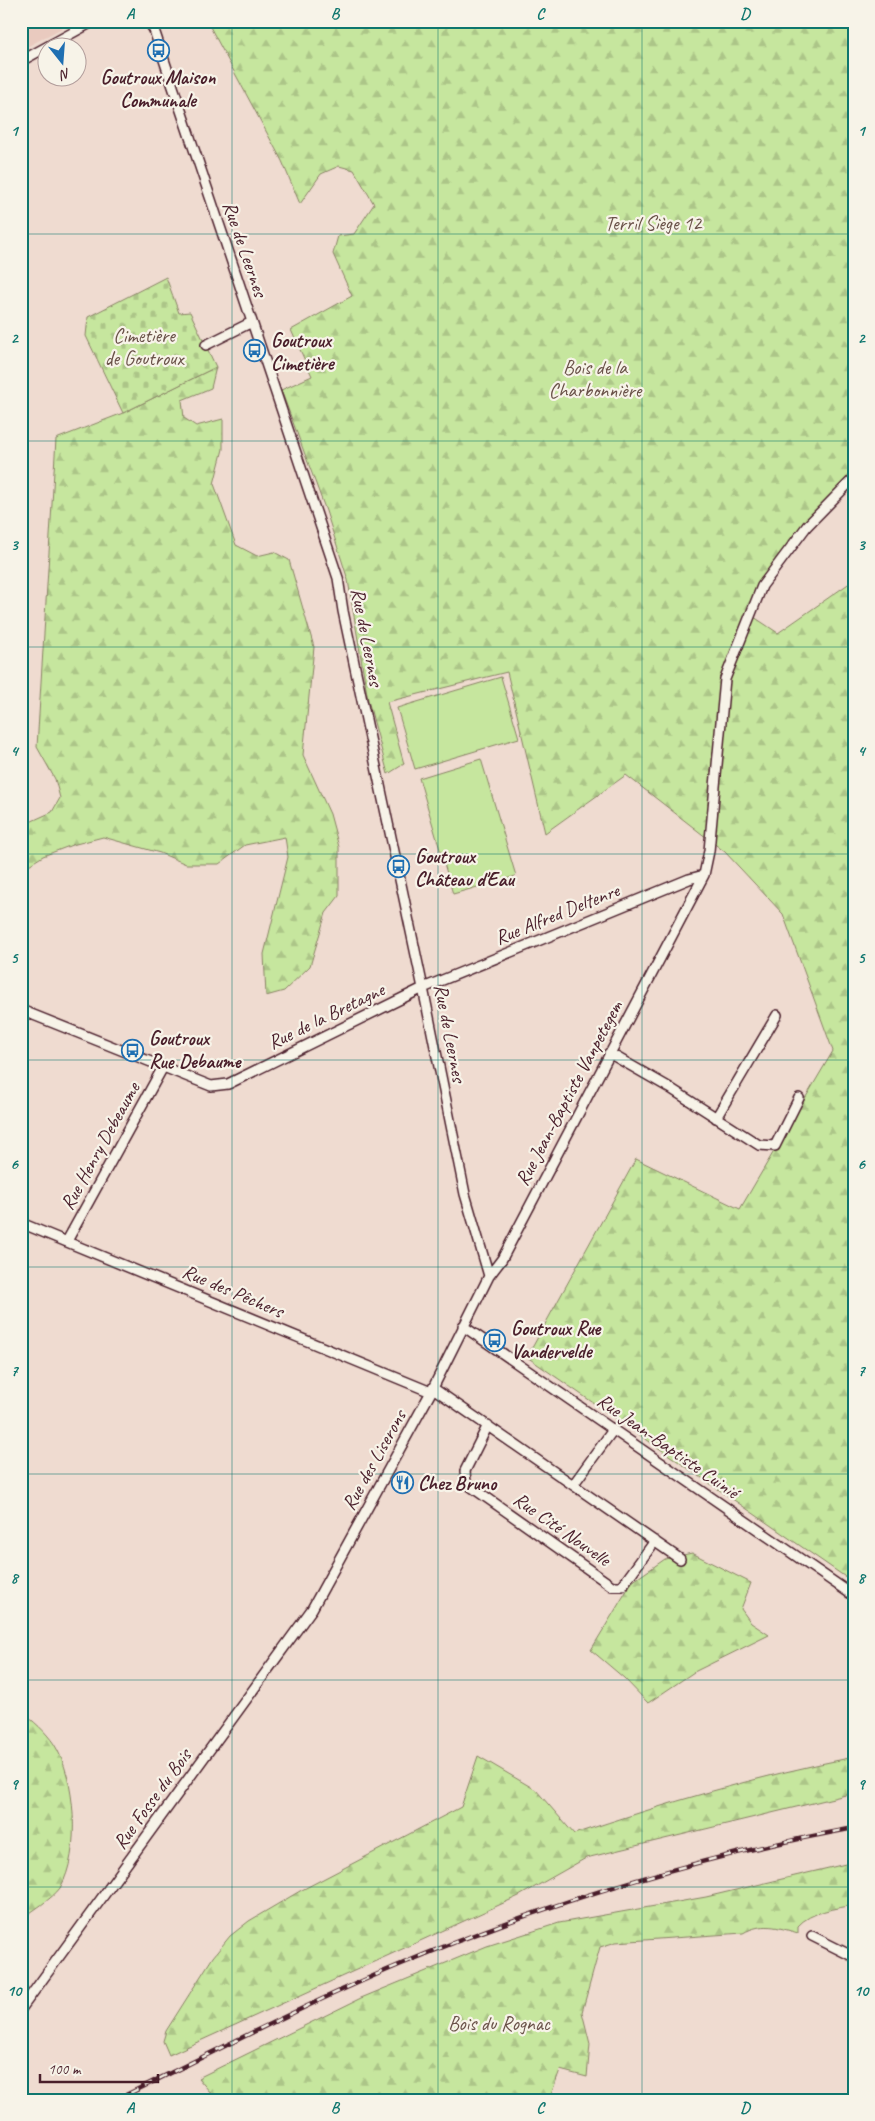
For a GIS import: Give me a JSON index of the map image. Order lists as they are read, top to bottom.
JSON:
{
  "streets": {
    "street": [
      "Rue de Leernes",
      "Rue Alfred Deltenre",
      "Rue de la Bretagne",
      "Rue Jean-Baptiste Vanpetegem",
      "Rue Henry Debeaume",
      "Rue des Pêchers",
      "Rue Jean-Baptiste Cuinié",
      "Rue des Liserons",
      "Rue Cité Nouvelle",
      "Rue Fosse du Bois"
    ]
  },
  "crossings": [
    ["Rue de Leernes", "Rue Alfred Deltenre"],
    ["Rue de Leernes", "Rue de la Bretagne"],
    ["Rue de Leernes", "Rue Jean-Baptiste Vanpetegem"],
    ["Rue Alfred Deltenre", "Rue de la Bretagne"],
    ["Rue Alfred Deltenre", "Rue Jean-Baptiste Vanpetegem"],
    ["Rue de la Bretagne", "Rue Henry Debeaume"],
    ["Rue Jean-Baptiste Vanpetegem", "Rue Jean-Baptiste Cuinié"],
    ["Rue Jean-Baptiste Vanpetegem", "Rue des Liserons"],
    ["Rue Henry Debeaume", "Rue des Pêchers"],
    ["Rue des Pêchers", "Rue des Liserons"],
    ["Rue Jean-Baptiste Cuinié", "Rue des Liserons"],
    ["Rue des Liserons", "Rue Fosse du Bois"]
  ],
  "parks": [
    "Terril Siège 12",
    "Cimetière de Goutroux",
    "Bois de la Charbonnière",
    "Bois du Rognac"
  ],
  "places": {
    "bus stop": [
      "Goutroux Maison Communale",
      "Goutroux Cimetière",
      "Goutroux Château d'Eau",
      "Goutroux Rue Debaume",
      "Goutroux Rue Vandervelde"
    ],
    "restaurant": ["Chez Bruno"]
  },
  "scale_bar": "100 m",
  "north": "bottom",
  "grid": {
    "columns": [
      "A",
      "B",
      "C",
      "D"
    ],
    "rows": [
      "1",
      "2",
      "3",
      "4",
      "5",
      "6",
      "7",
      "8",
      "9",
      "10"
    ]
  }
}
